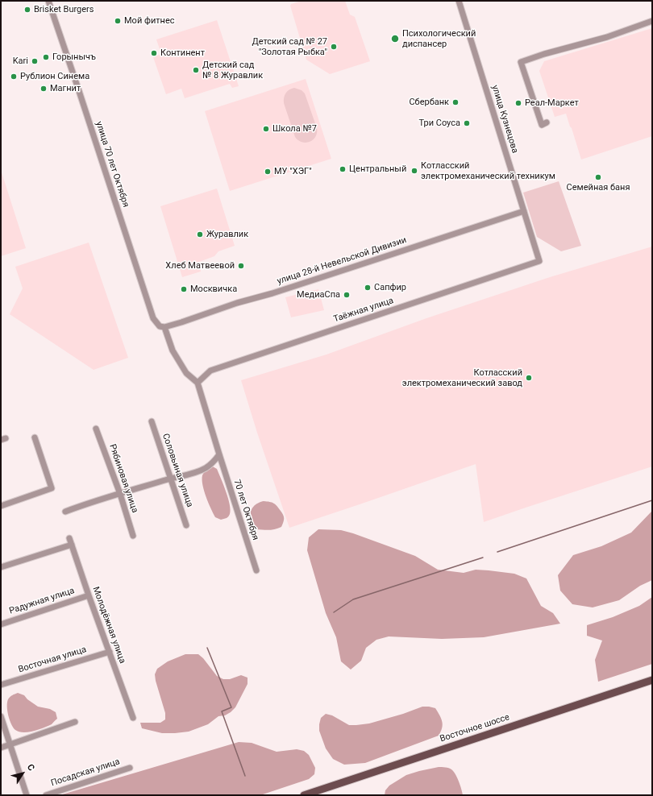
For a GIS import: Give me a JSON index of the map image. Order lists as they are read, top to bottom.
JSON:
{
  "streets": {
    "main road": ["Восточное шоссе"],
    "street": [
      "улица Кузнецова",
      "улица 70 лет Октября",
      "улица 28-й Невельской Дивизии",
      "Таёжная улица",
      "Соловьиная улица",
      "Рябиновая улица",
      "70 лет Октября",
      "Радужная улица",
      "Молодёжная улица",
      "Восточная улица",
      "Посадская улица"
    ]
  },
  "crossings": [
    ["улица Кузнецова", "улица 28-й Невельской Дивизии"],
    ["улица Кузнецова", "Таёжная улица"],
    ["улица 70 лет Октября", "улица 28-й Невельской Дивизии"],
    ["Таёжная улица", "70 лет Октября"],
    ["Радужная улица", "Молодёжная улица"],
    ["Молодёжная улица", "Восточная улица"]
  ],
  "places": [
    "Brisket Burgers",
    "Мой фитнес",
    "Психологический диспансер",
    "Детский сад № 27 \"Золотая Рыбка\"",
    "Континент",
    "Горынычъ",
    "Kari",
    "Детский сад № 8 Журавлик",
    "Рублион Синема",
    "Магнит",
    "Сбербанк",
    "Реал-Маркет",
    "Три Соуса",
    "Школа №7",
    "Центральный",
    "Котласский электромеханический техникум",
    "МУ \"ХЭГ\"",
    "Семейная баня",
    "Журавлик",
    "Хлеб Матвеевой",
    "Сапфир",
    "Москвичка",
    "МедиаСпа",
    "Котласский электромеханический завод"
  ],
  "north": "top right"
}
